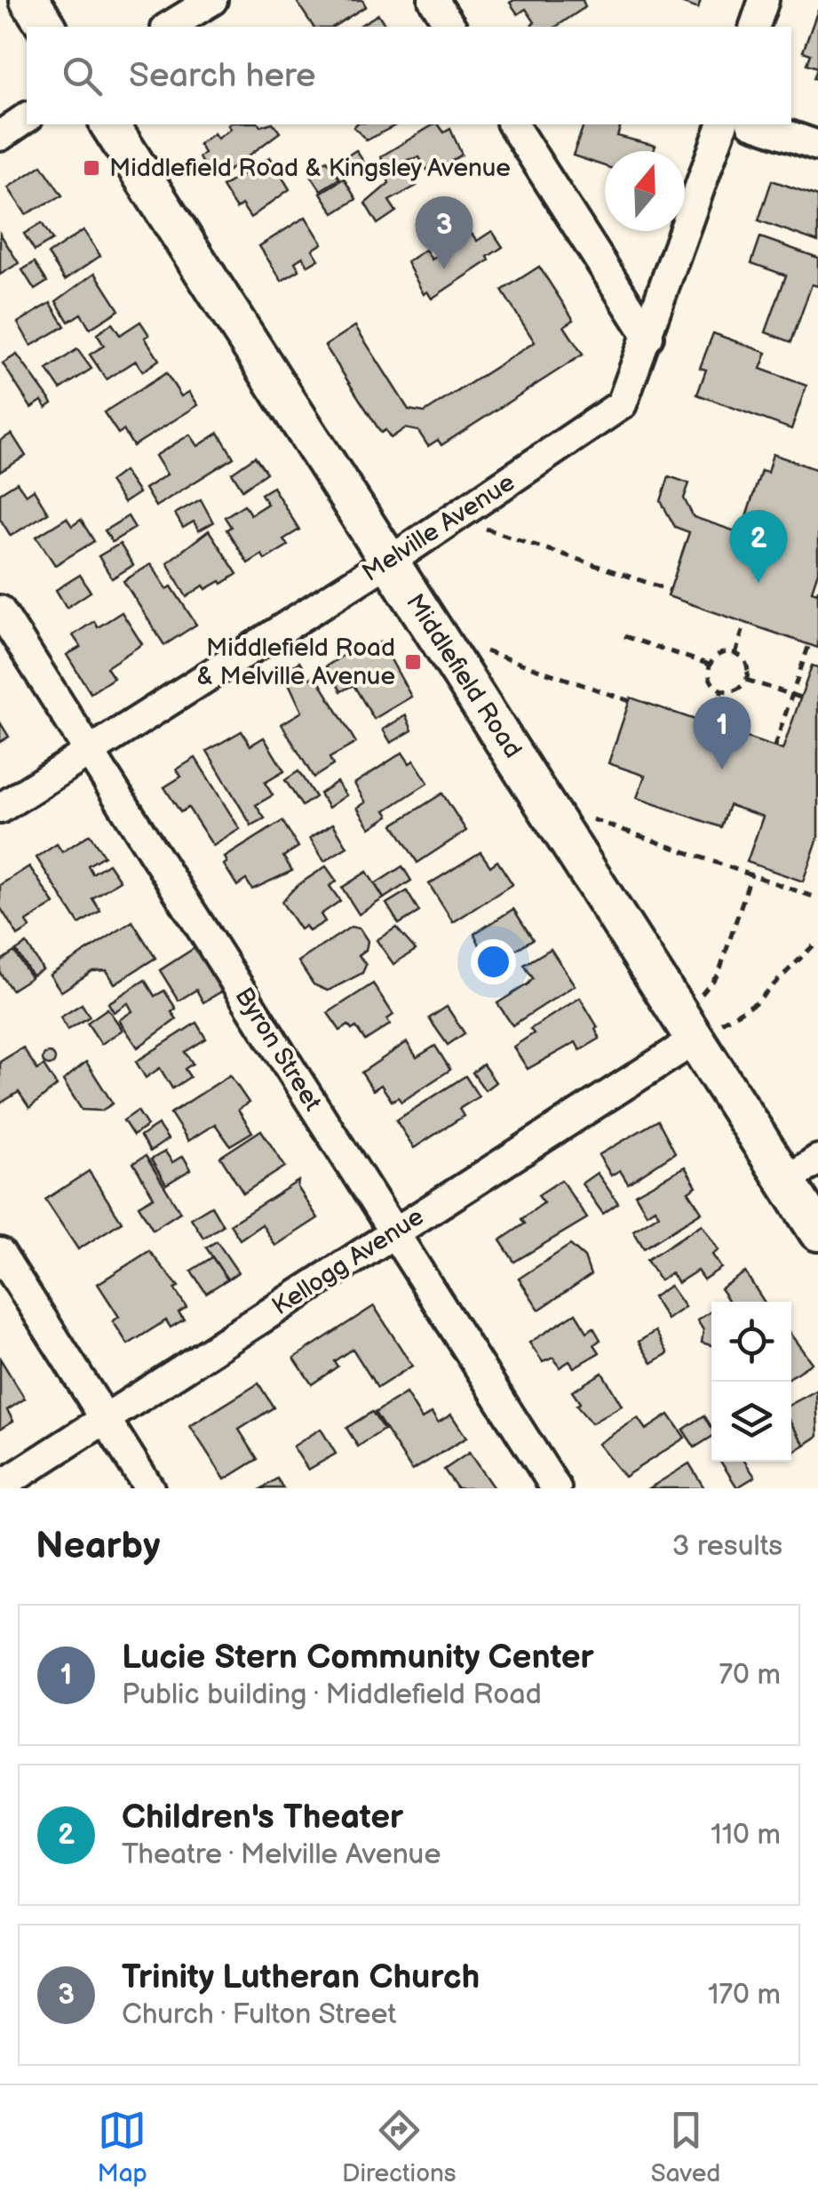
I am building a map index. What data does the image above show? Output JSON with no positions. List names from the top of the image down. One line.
{"streets":{"main road":["Middlefield Road"],"street":["Melville Avenue","Byron Street","Kellogg Avenue"]},"crossings":[["Melville Avenue","Middlefield Road"],["Melville Avenue","Byron Street"],["Middlefield Road","Kellogg Avenue"],["Byron Street","Kellogg Avenue"]],"places":{"transit":["Middlefield Road & Kingsley Avenue","Middlefield Road & Melville Avenue"]},"north":"top","page":{"search":"Search here","pins":["3","2","1"],"heading":["Nearby","3 results"],"list":[{"mark":"1","name":"Lucie Stern Community Center","note":"Public building · Middlefield Road","value":"70 m"},{"mark":"2","name":"Children's Theater","note":"Theatre · Melville Avenue","value":"110 m"},{"mark":"3","name":"Trinity Lutheran Church","note":"Church · Fulton Street","value":"170 m"}],"nav":["Map","Directions","Saved"]}}
